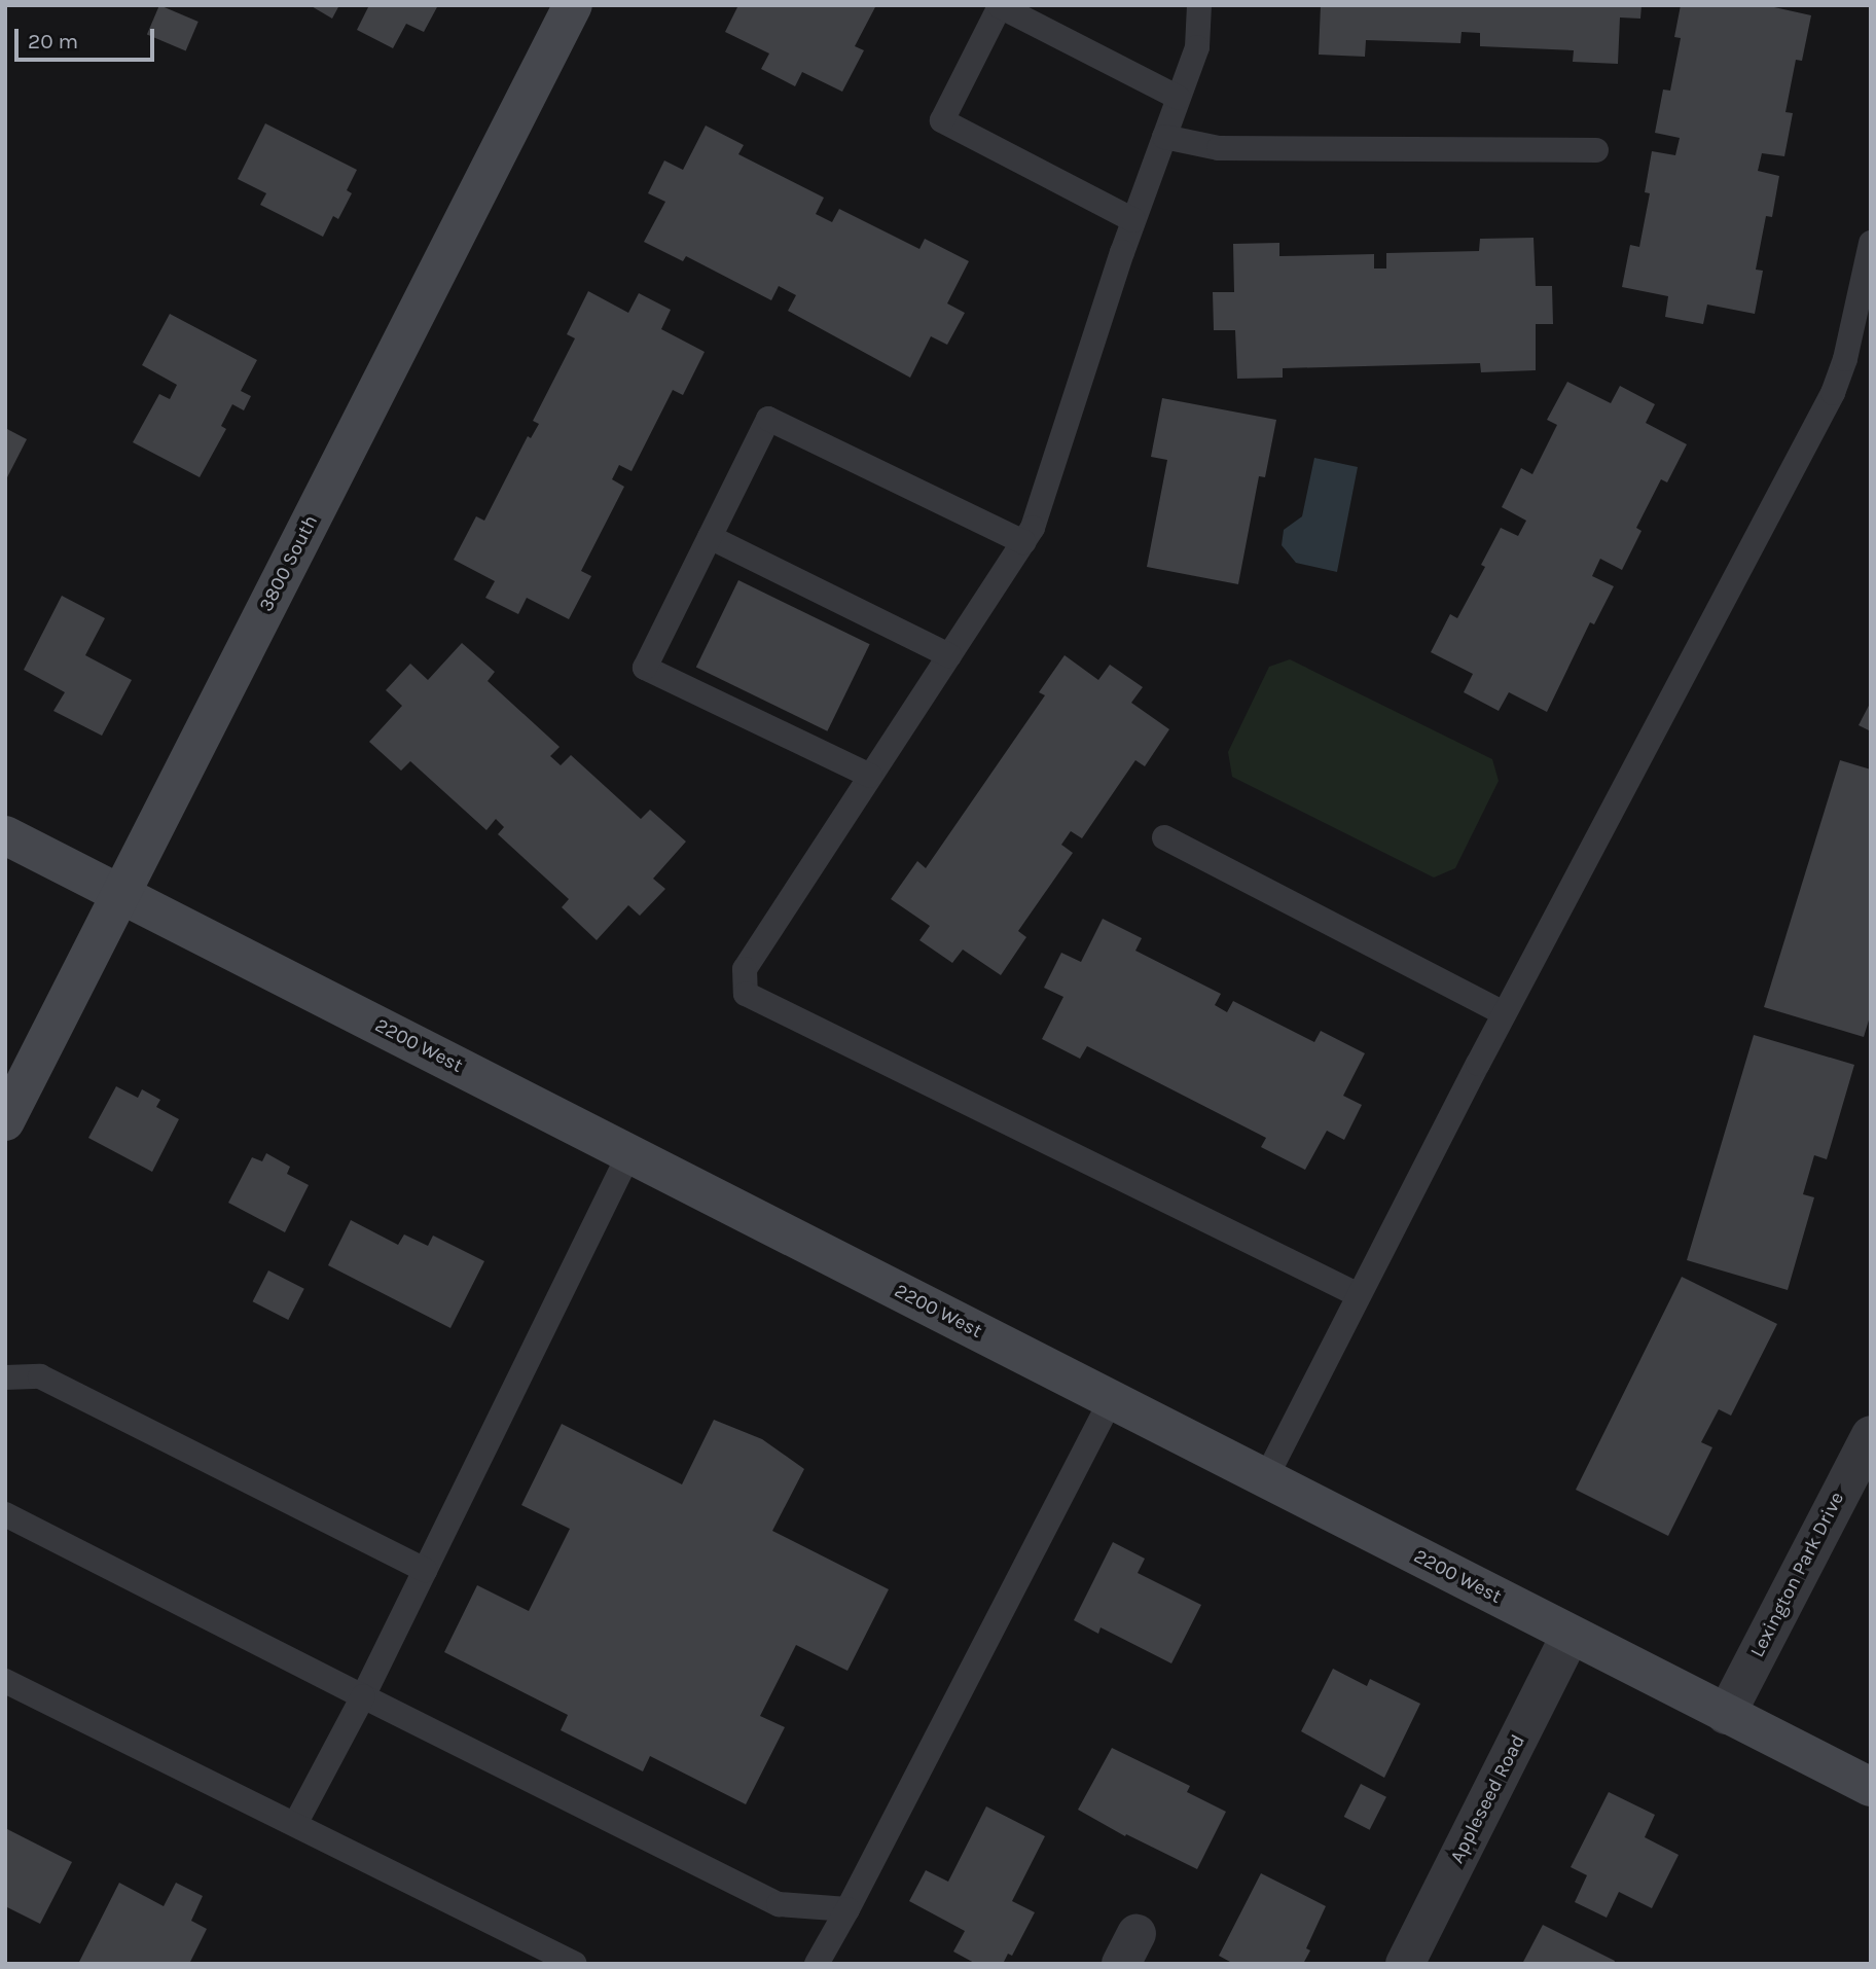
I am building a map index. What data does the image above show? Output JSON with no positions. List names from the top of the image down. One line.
{"streets":{"street":["3800 South","2200 West","Lexington Park Drive","Appleseed Road"]},"crossings":[["3800 South","2200 West"],["2200 West","Lexington Park Drive"],["2200 West","Appleseed Road"]],"scale_bar":"20 m"}
